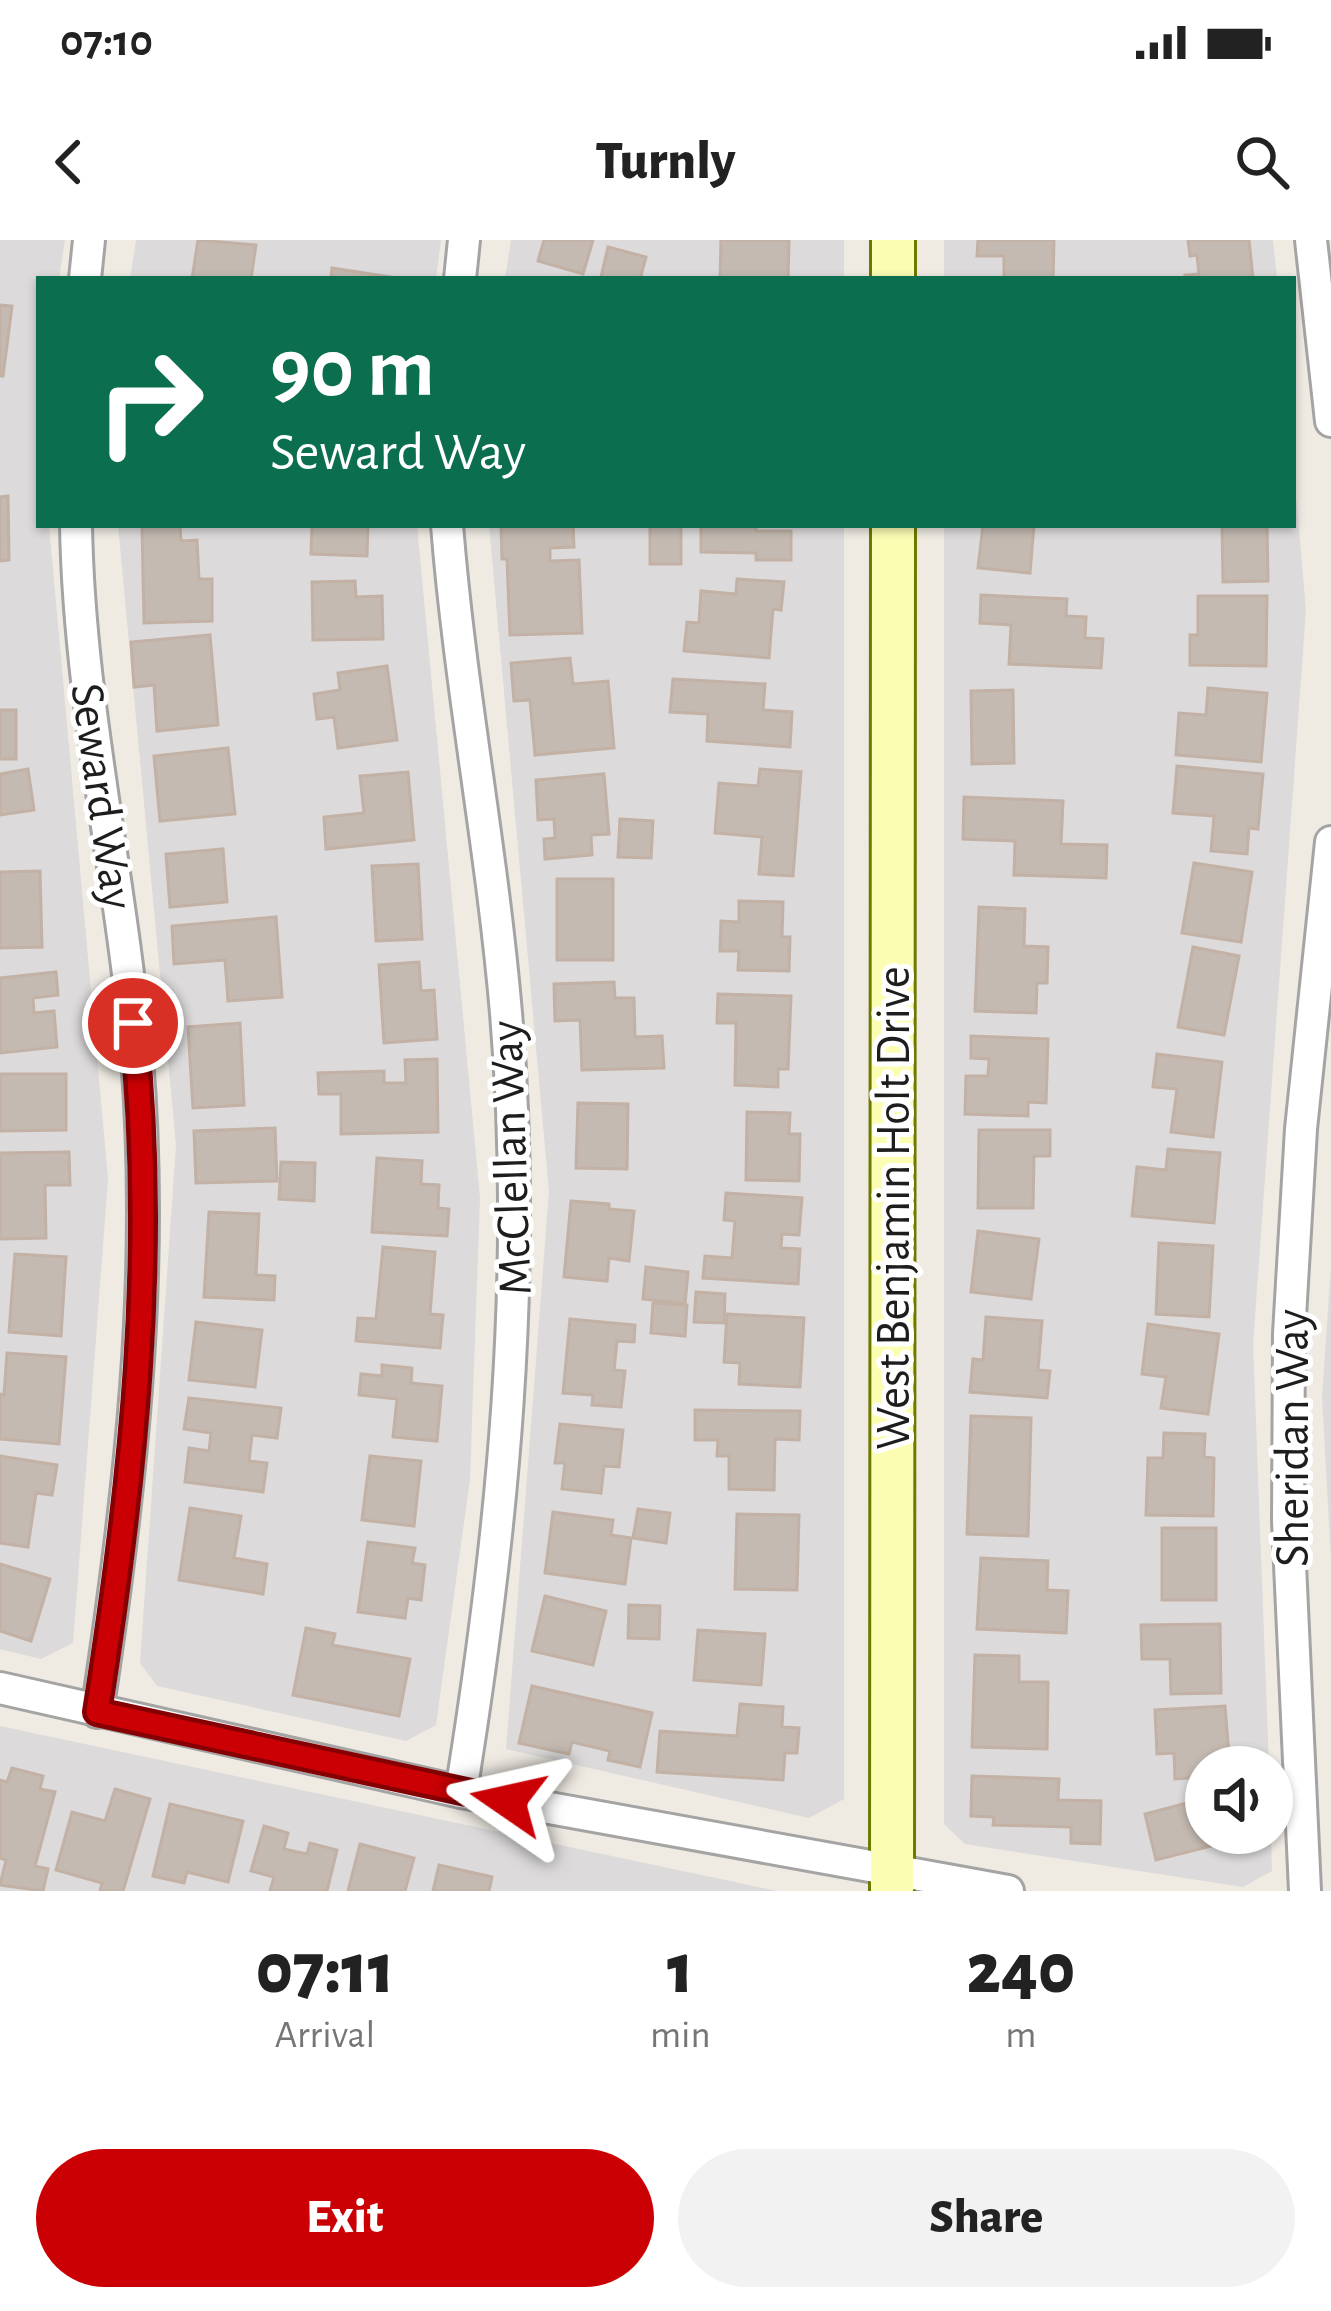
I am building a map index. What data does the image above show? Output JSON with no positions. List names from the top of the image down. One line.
{"streets":{"main road":["West Benjamin Holt Drive"],"street":["Seward Way","McClellan Way","Sheridan Way"]},"page":{"status":"07:10","header":"Turnly","turn":["90 m","Seward Way"],"eta":["07:11","Arrival","1","min","240","m"],"buttons":["Exit","Share"]}}
